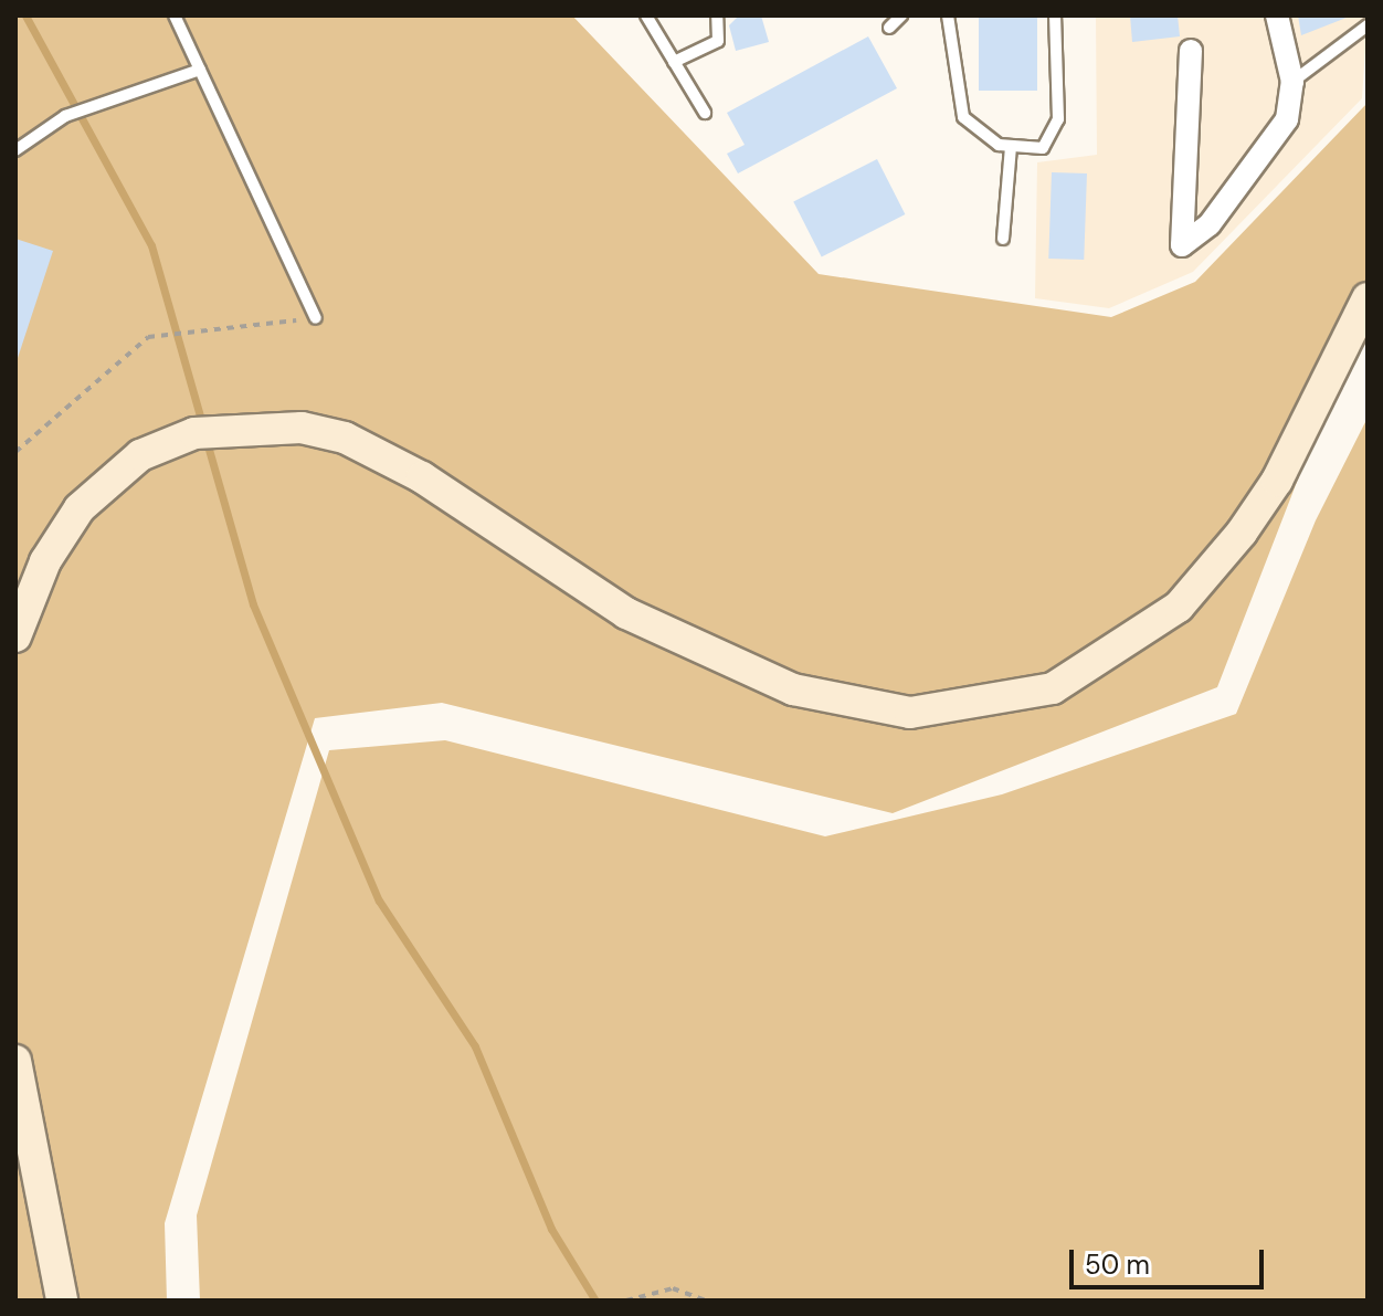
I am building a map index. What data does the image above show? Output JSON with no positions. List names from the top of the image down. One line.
{"scale_bar":"50 m"}
